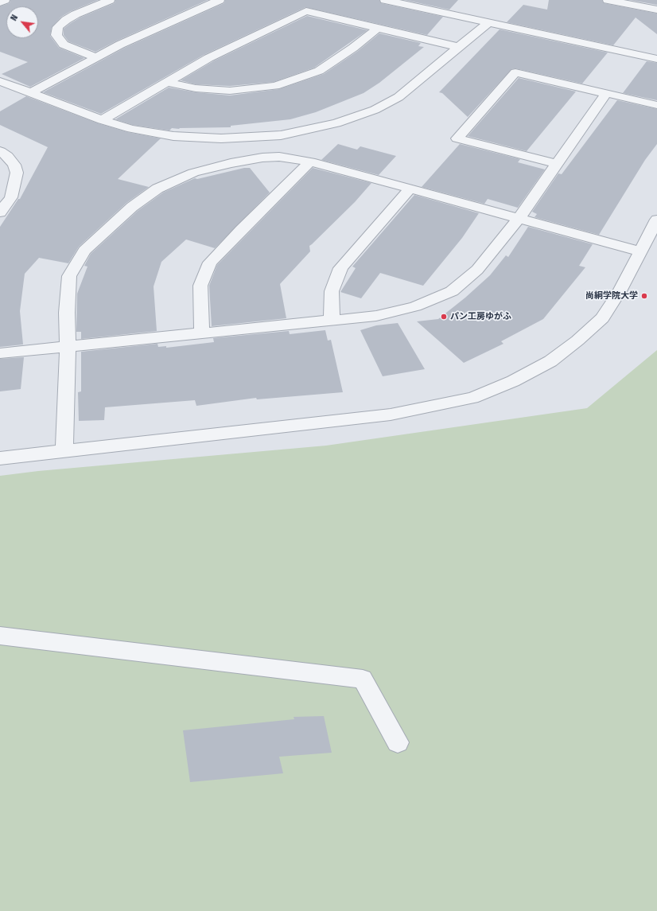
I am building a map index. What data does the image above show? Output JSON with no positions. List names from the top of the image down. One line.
{"places":["尚絅学院大学","パン工房ゆがふ"],"north":"top left"}
